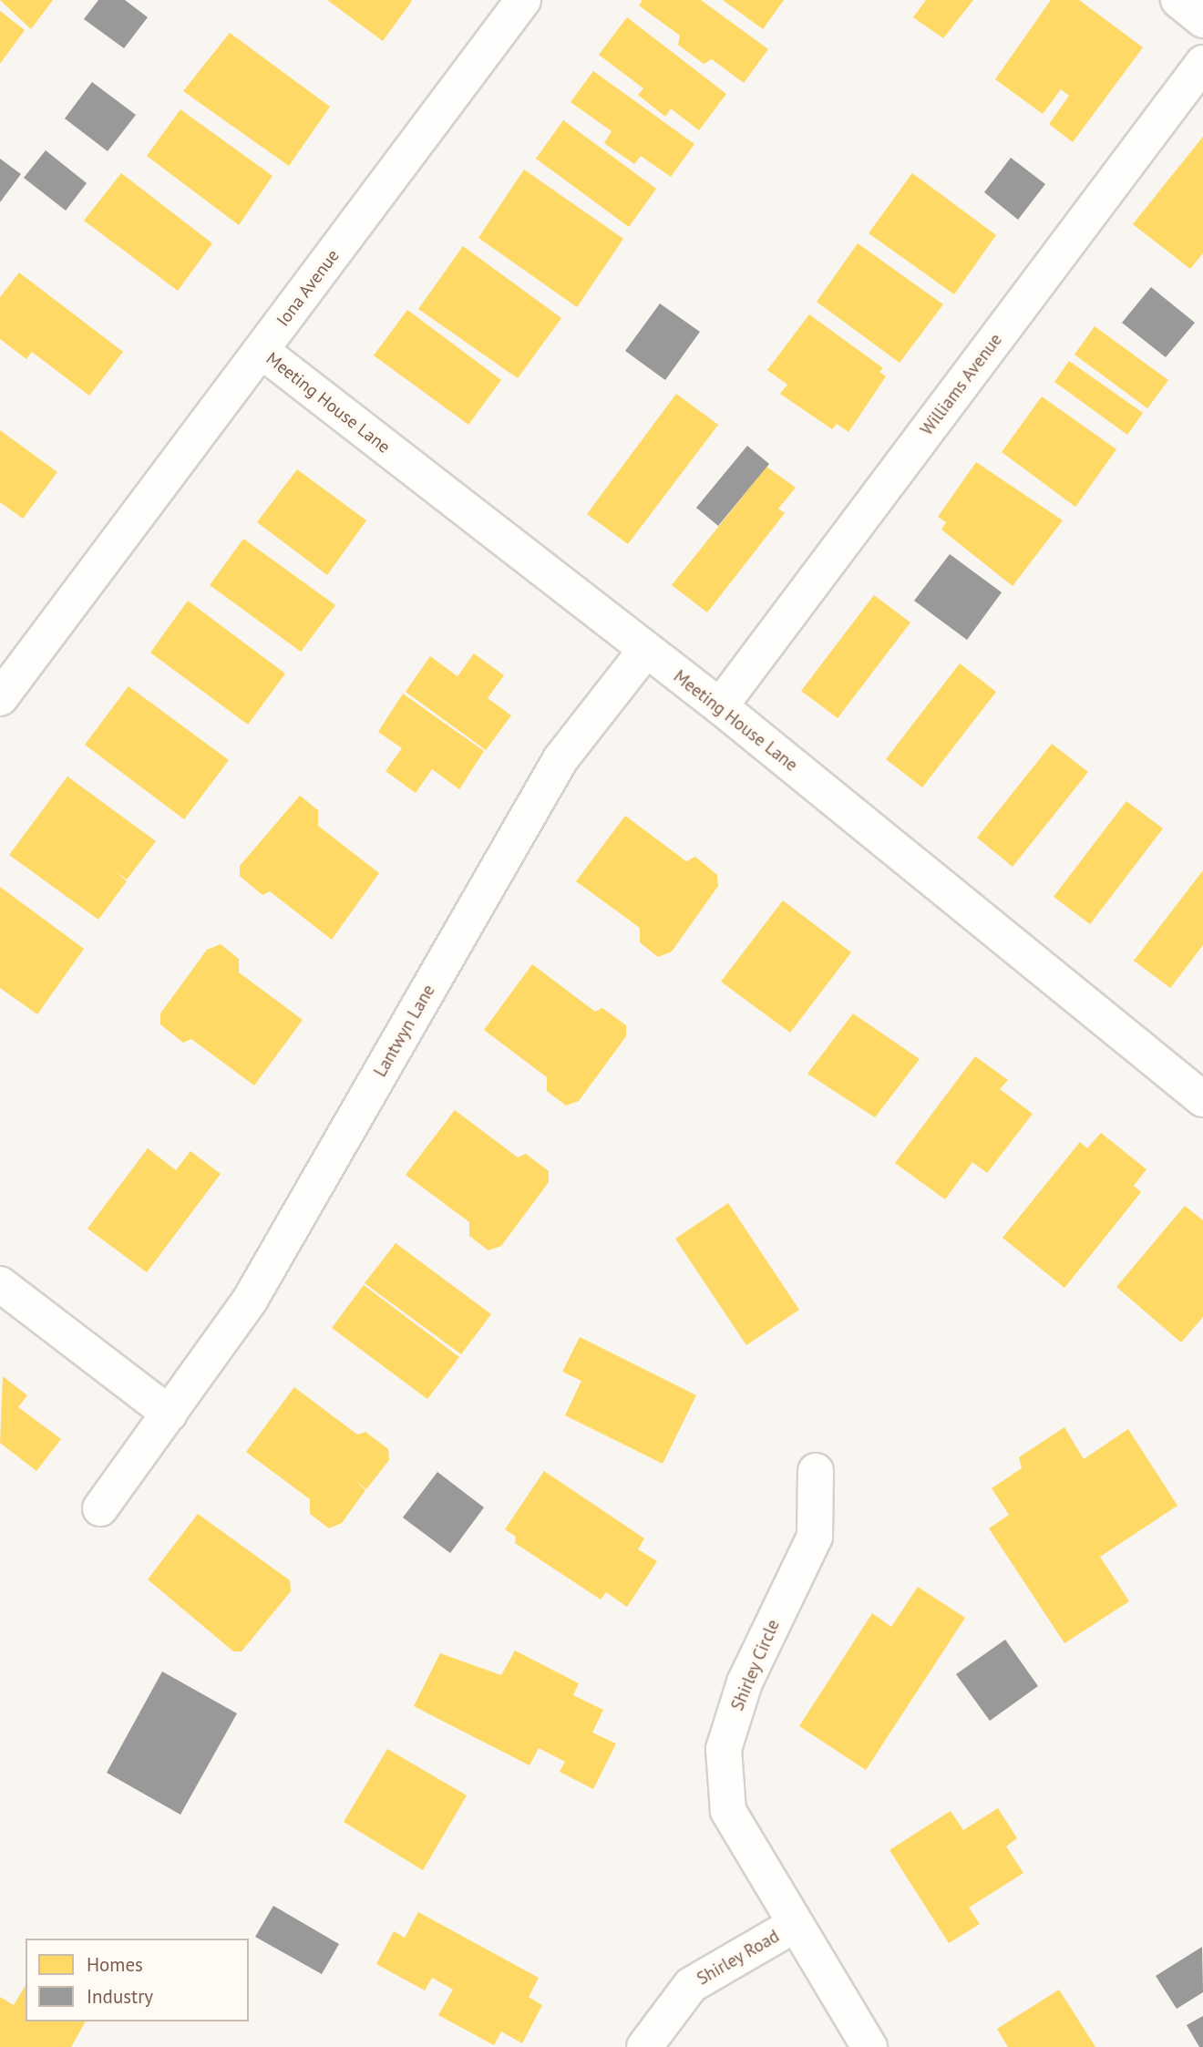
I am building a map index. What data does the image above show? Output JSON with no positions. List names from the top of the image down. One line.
{"streets":{"street":["Iona Avenue","Williams Avenue","Meeting House Lane","Lantwyn Lane","Shirley Circle","Shirley Road"]},"crossings":[["Iona Avenue","Meeting House Lane"],["Williams Avenue","Meeting House Lane"],["Meeting House Lane","Lantwyn Lane"],["Shirley Circle","Shirley Road"]],"legend":["Homes","Industry"]}
